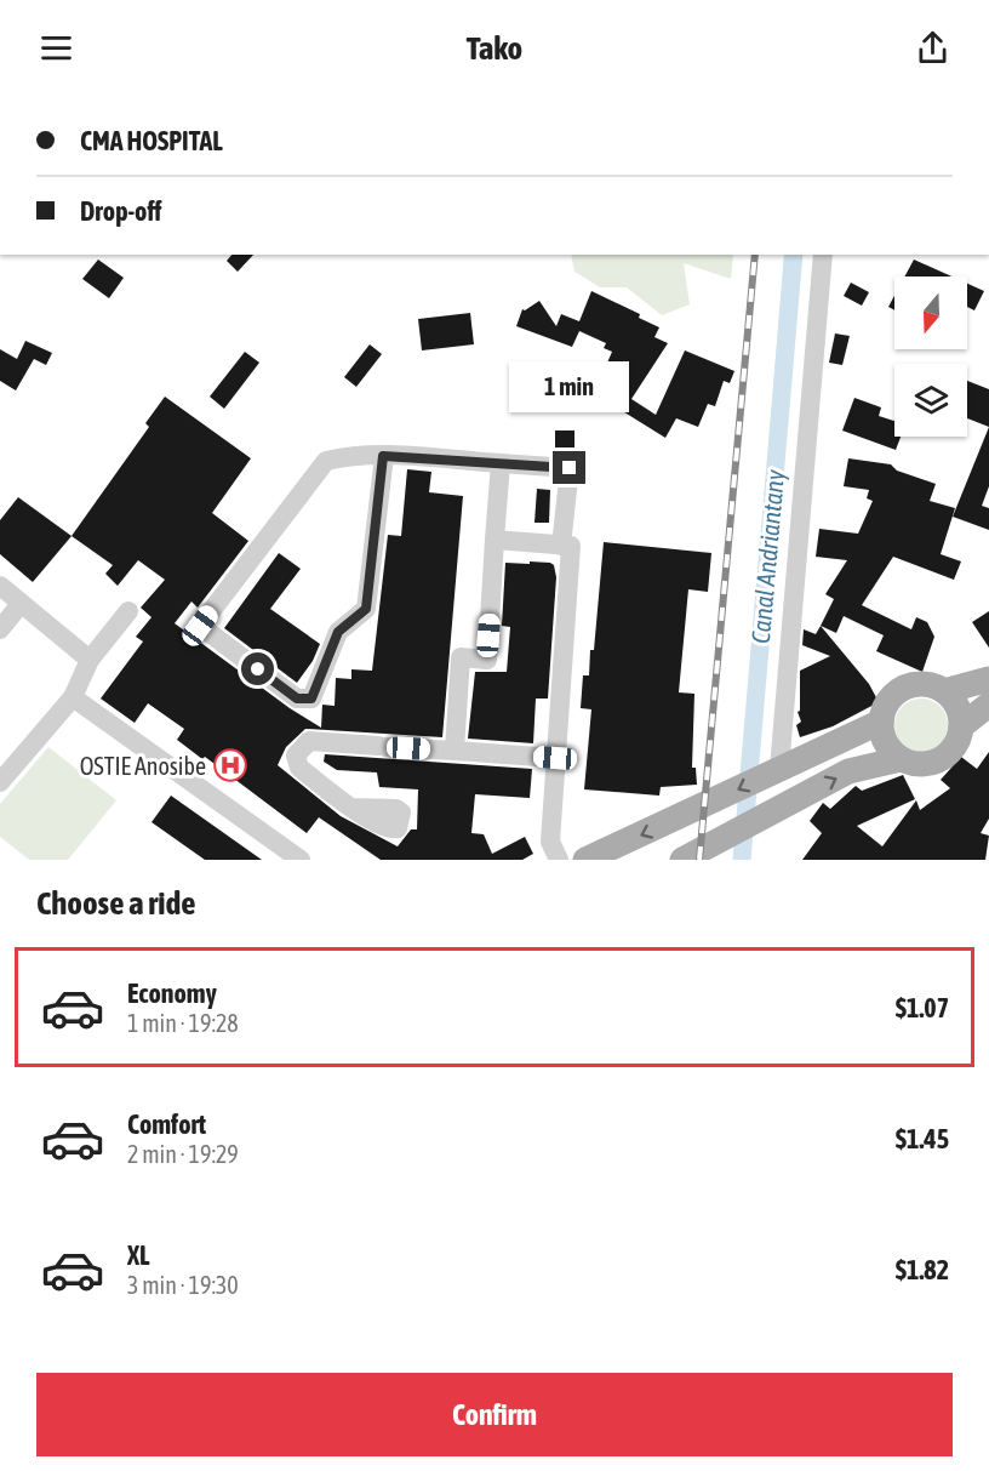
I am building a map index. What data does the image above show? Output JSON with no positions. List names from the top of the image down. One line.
{"water":["Canal Andriantany"],"places":{"hospital":["OSTIE Anosibe"]},"north":"bottom","page":{"header":"Tako","banner":["CMA HOSPITAL","Drop-off"],"bubble":"1 min","heading":"Choose a ride","list":[{"name":"Economy","note":"1 min · 19:28","value":"$1.07"},{"name":"Comfort","note":"2 min · 19:29","value":"$1.45"},{"name":"XL","note":"3 min · 19:30","value":"$1.82"}],"buttons":"Confirm"}}
